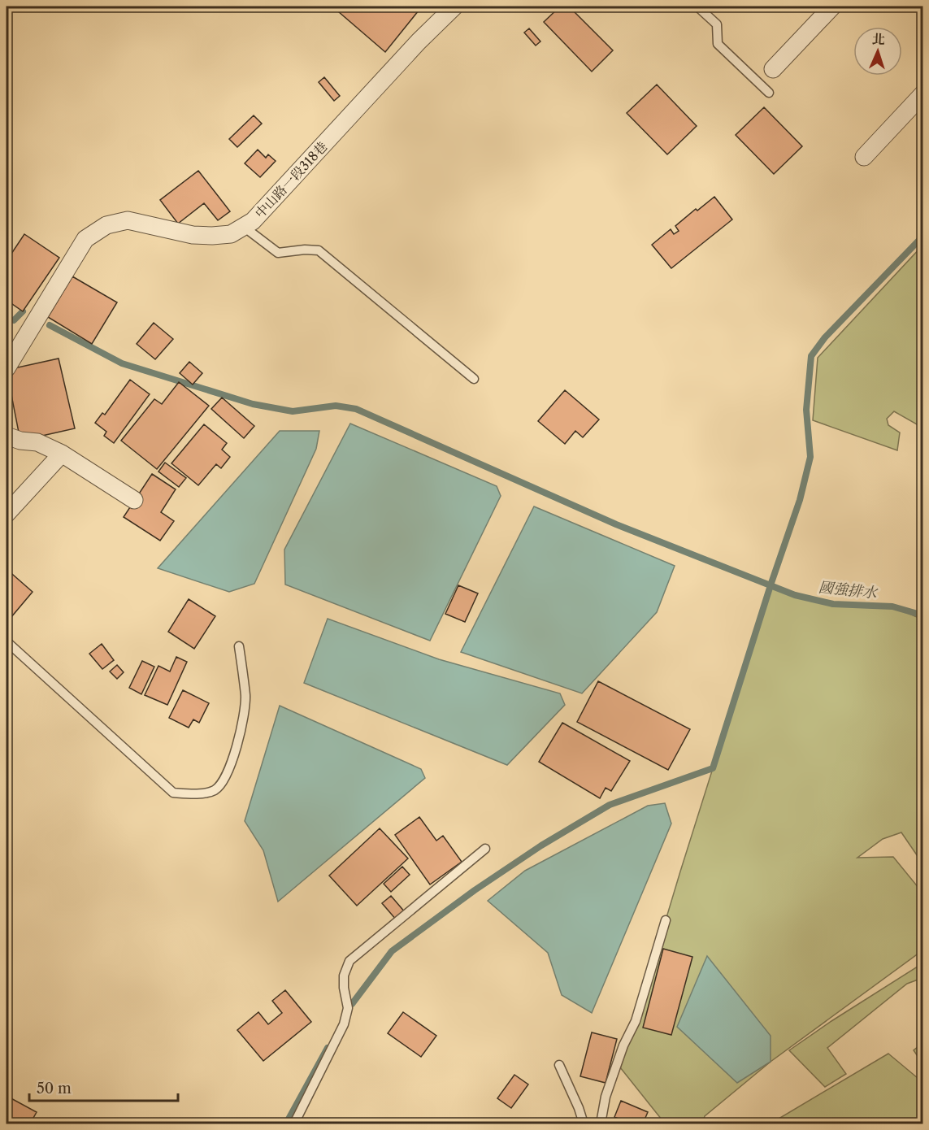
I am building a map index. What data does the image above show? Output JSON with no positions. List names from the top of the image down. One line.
{"streets":{"street":["中山路一段318巷"]},"water":["國強排水"],"scale_bar":"50 m","north":"top"}
